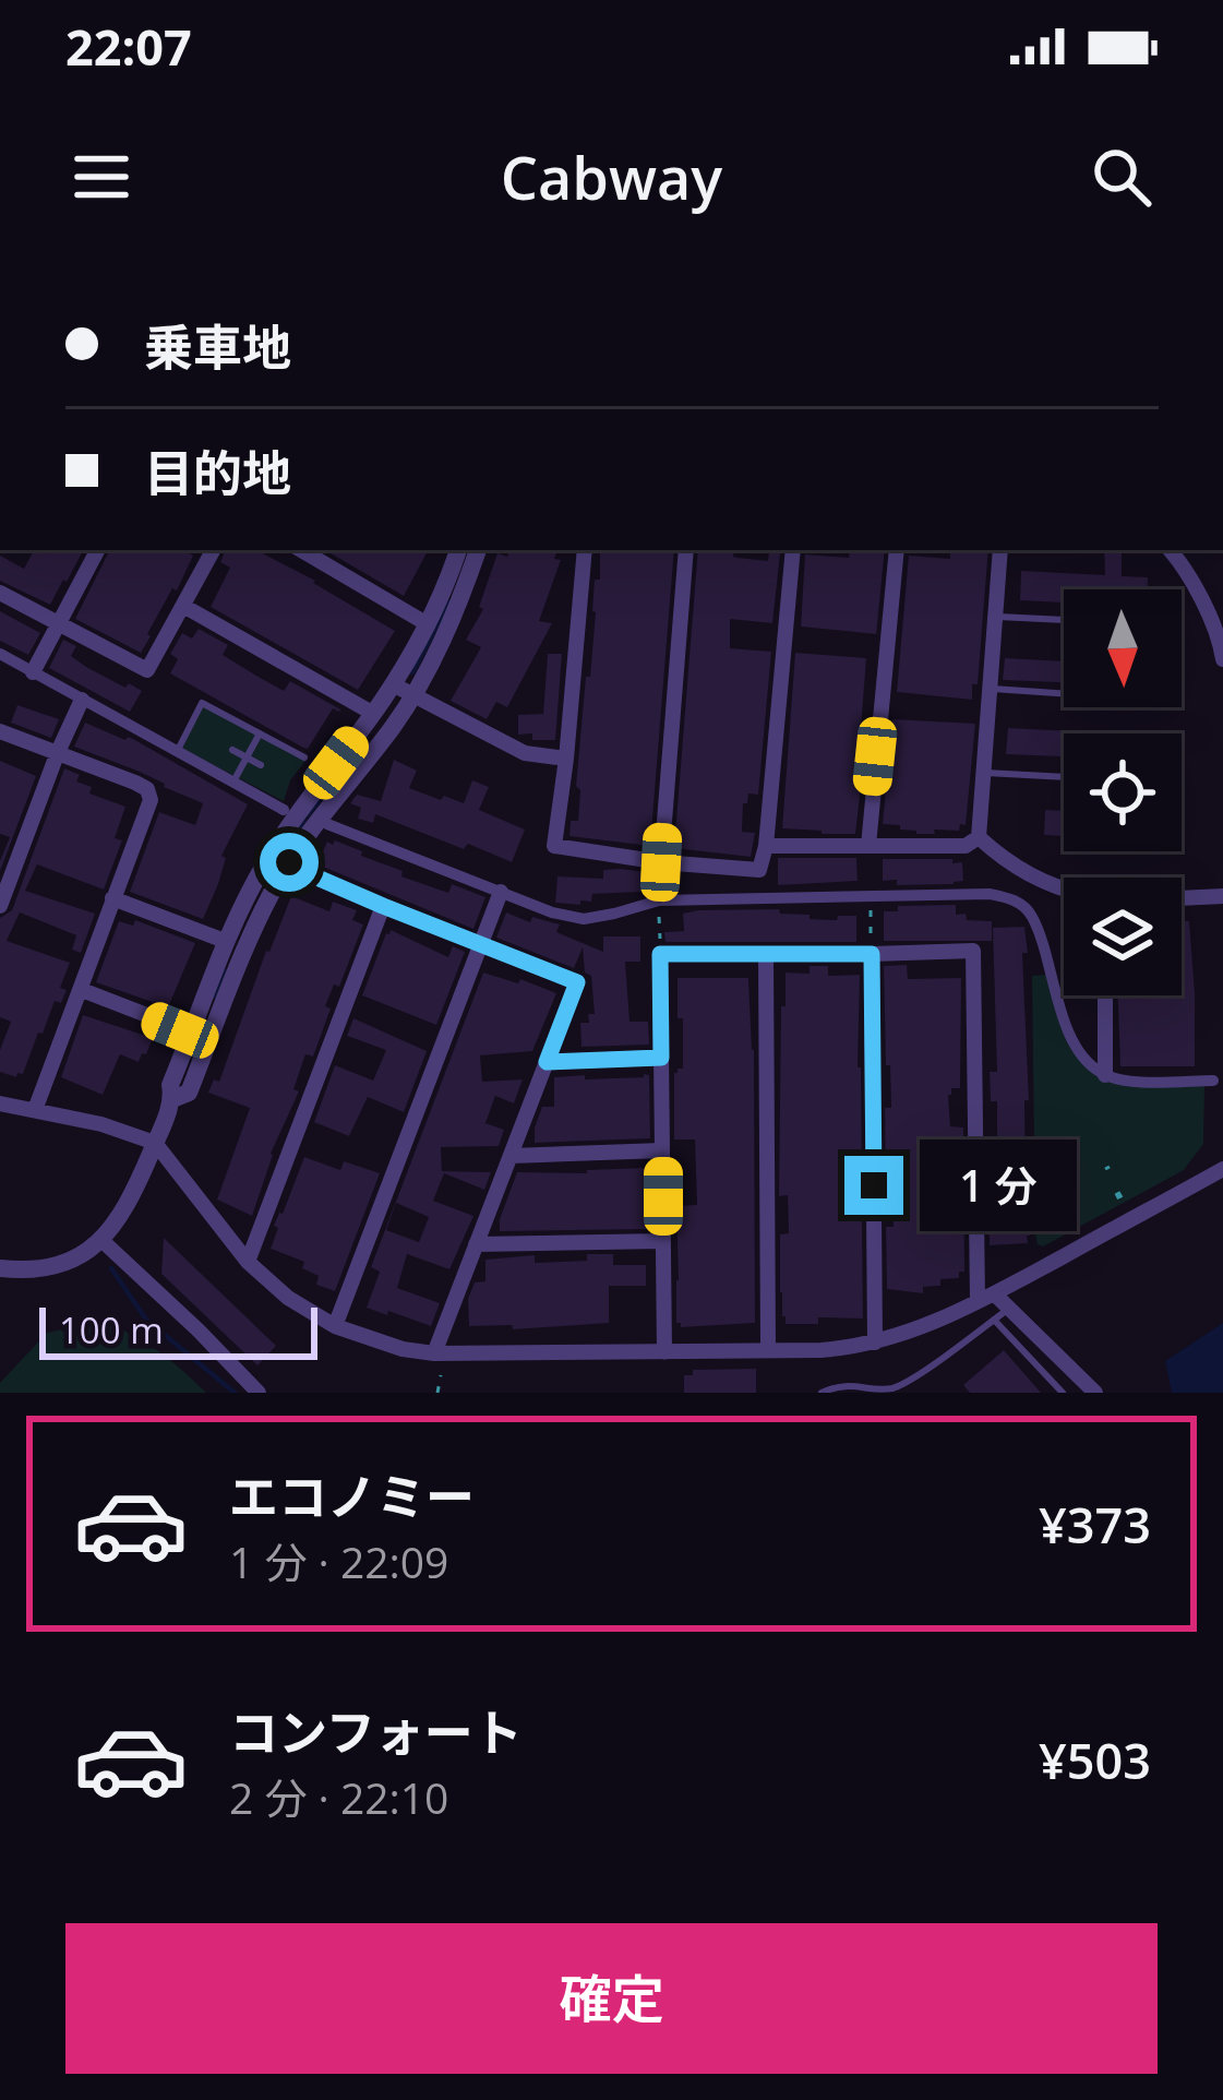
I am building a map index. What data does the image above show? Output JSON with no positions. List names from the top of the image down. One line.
{"scale_bar":"100 m","north":"bottom","page":{"status":"22:07","header":"Cabway","banner":["乗車地","目的地"],"bubble":"1 分","scale":"100 m","list":[{"name":"エコノミー","note":"1 分 · 22:09","value":"¥373"},{"name":"コンフォート","note":"2 分 · 22:10","value":"¥503"}],"buttons":"確定"}}
